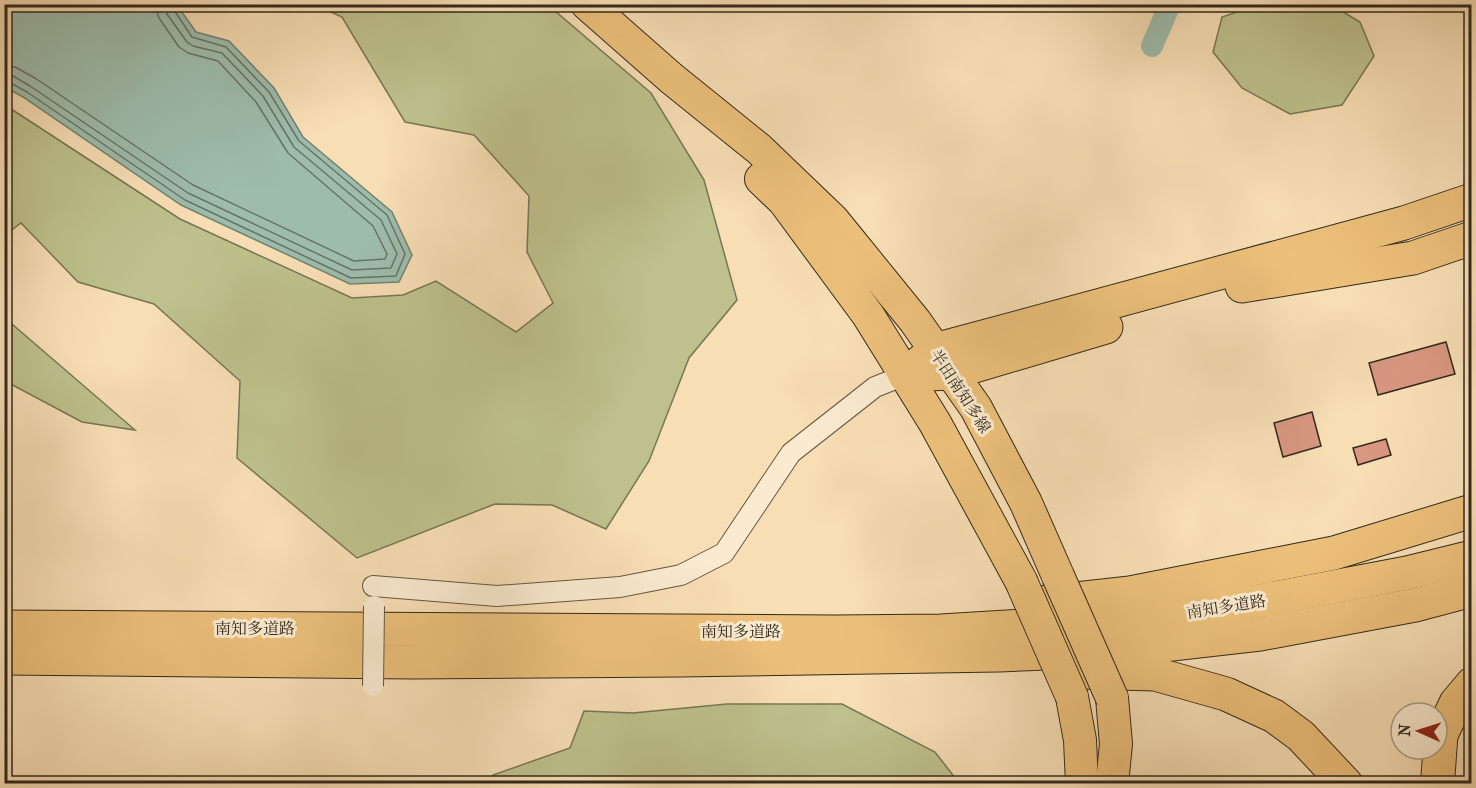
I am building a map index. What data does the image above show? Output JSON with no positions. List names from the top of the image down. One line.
{"streets":{"highway":["南知多道路"],"main road":["半田南知多線"]},"north":"left"}
